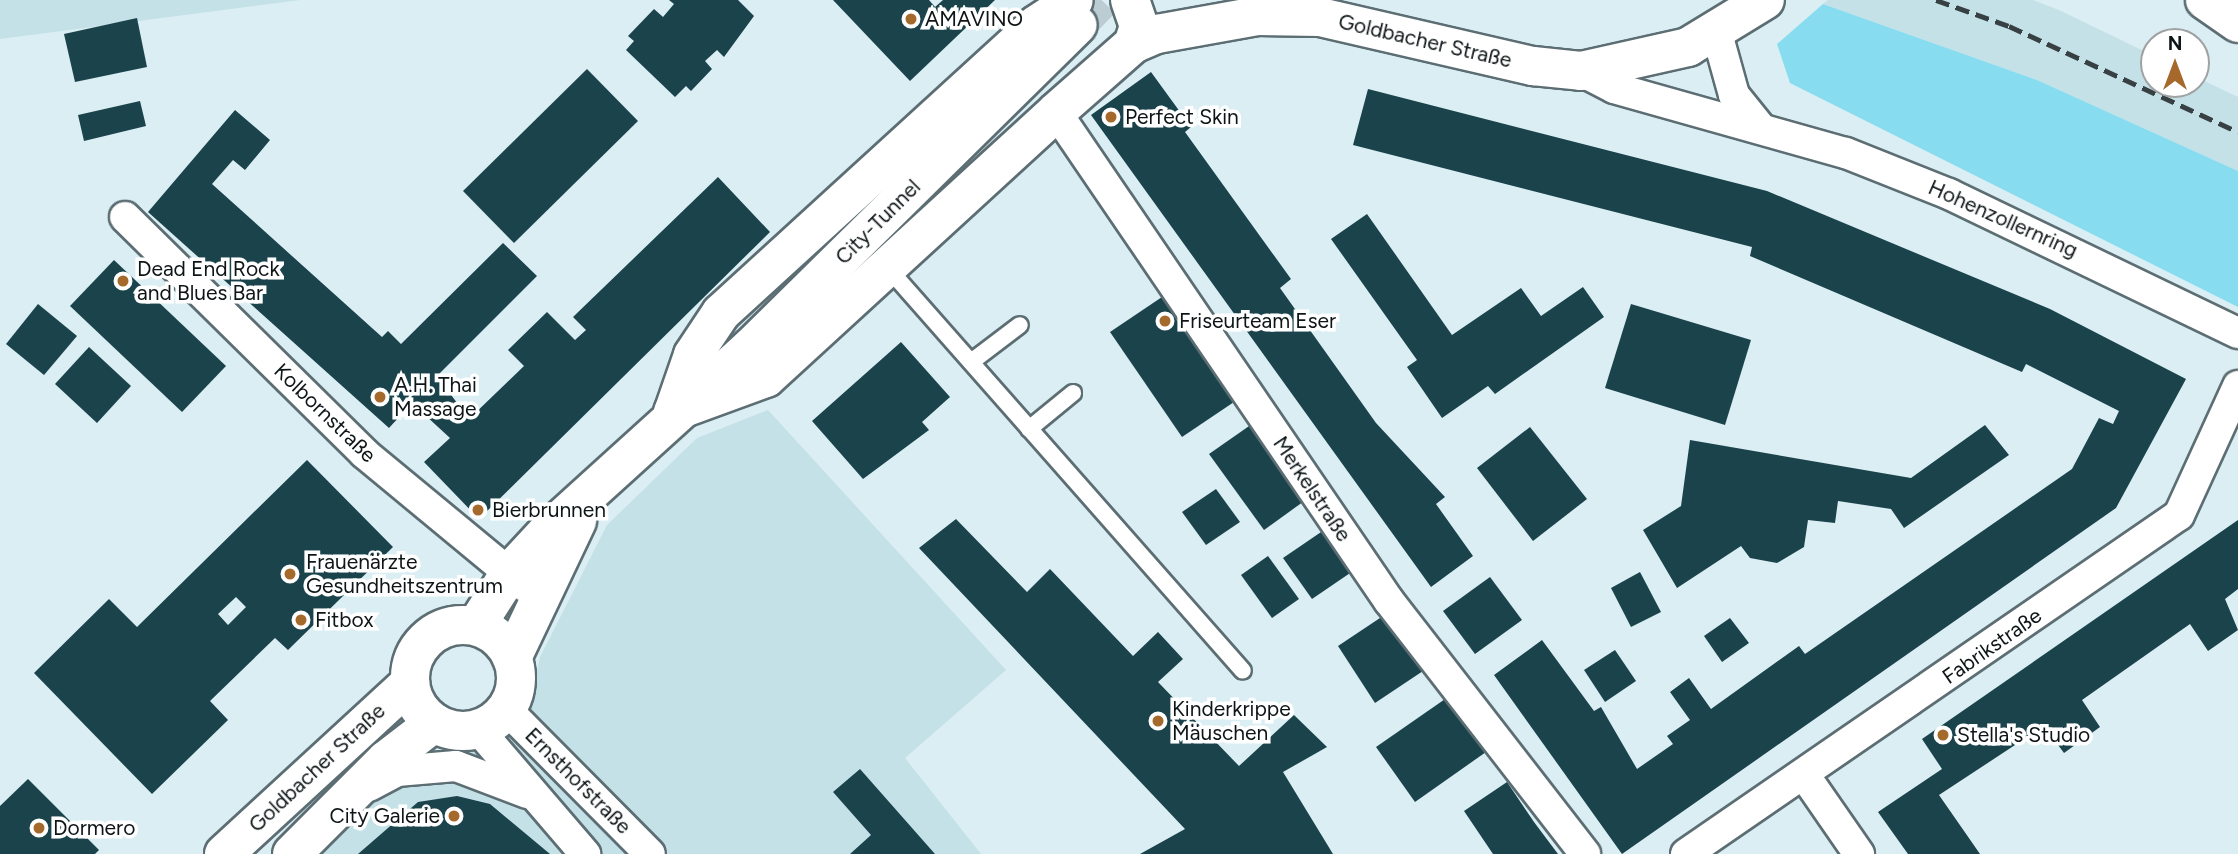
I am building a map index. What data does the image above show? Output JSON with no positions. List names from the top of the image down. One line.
{"streets":{"main road":["Goldbacher Straße","City-Tunnel"],"street":["Hohenzollernring","Kolbornstraße","Merkelstraße","Fabrikstraße","Ernsthofstraße"]},"crossings":[["Goldbacher Straße","Hohenzollernring"],["Goldbacher Straße","City-Tunnel"],["Goldbacher Straße","Merkelstraße"],["Goldbacher Straße","Ernsthofstraße"]],"places":["AMAVINO","Perfect Skin","Dead End Rock and Blues Bar","Friseurteam Eser","A.H. Thai Massage","Bierbrunnen","Frauenärzte Gesundheitszentrum","Fitbox","Kinderkrippe Mäuschen","Stella's Studio","City Galerie","Dormero"],"north":"top"}
